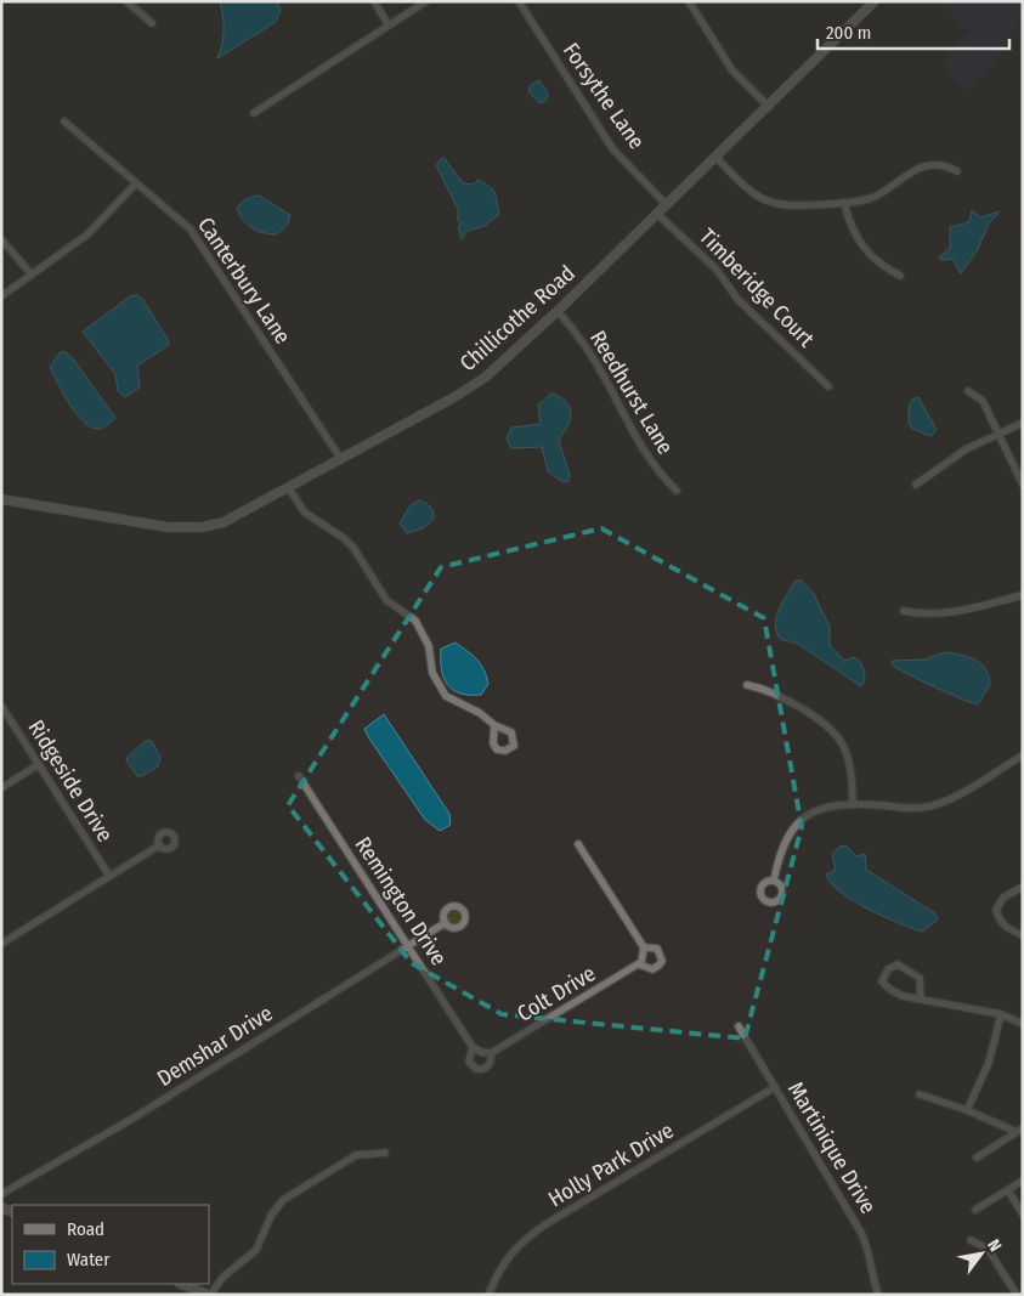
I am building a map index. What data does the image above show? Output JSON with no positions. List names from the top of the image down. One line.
{"streets":{"street":["Forsythe Lane","Canterbury Lane","Timberidge Court","Chillicothe Road","Reedhurst Lane","Ridgeside Drive","Remington Drive","Colt Drive","Demshar Drive","Martinique Drive","Holly Park Drive"]},"crossings":[["Forsythe Lane","Chillicothe Road"],["Canterbury Lane","Chillicothe Road"],["Timberidge Court","Chillicothe Road"],["Chillicothe Road","Reedhurst Lane"],["Remington Drive","Colt Drive"],["Remington Drive","Demshar Drive"],["Martinique Drive","Holly Park Drive"]],"legend":["Road","Water"],"scale_bar":"200 m","north":"top right"}
